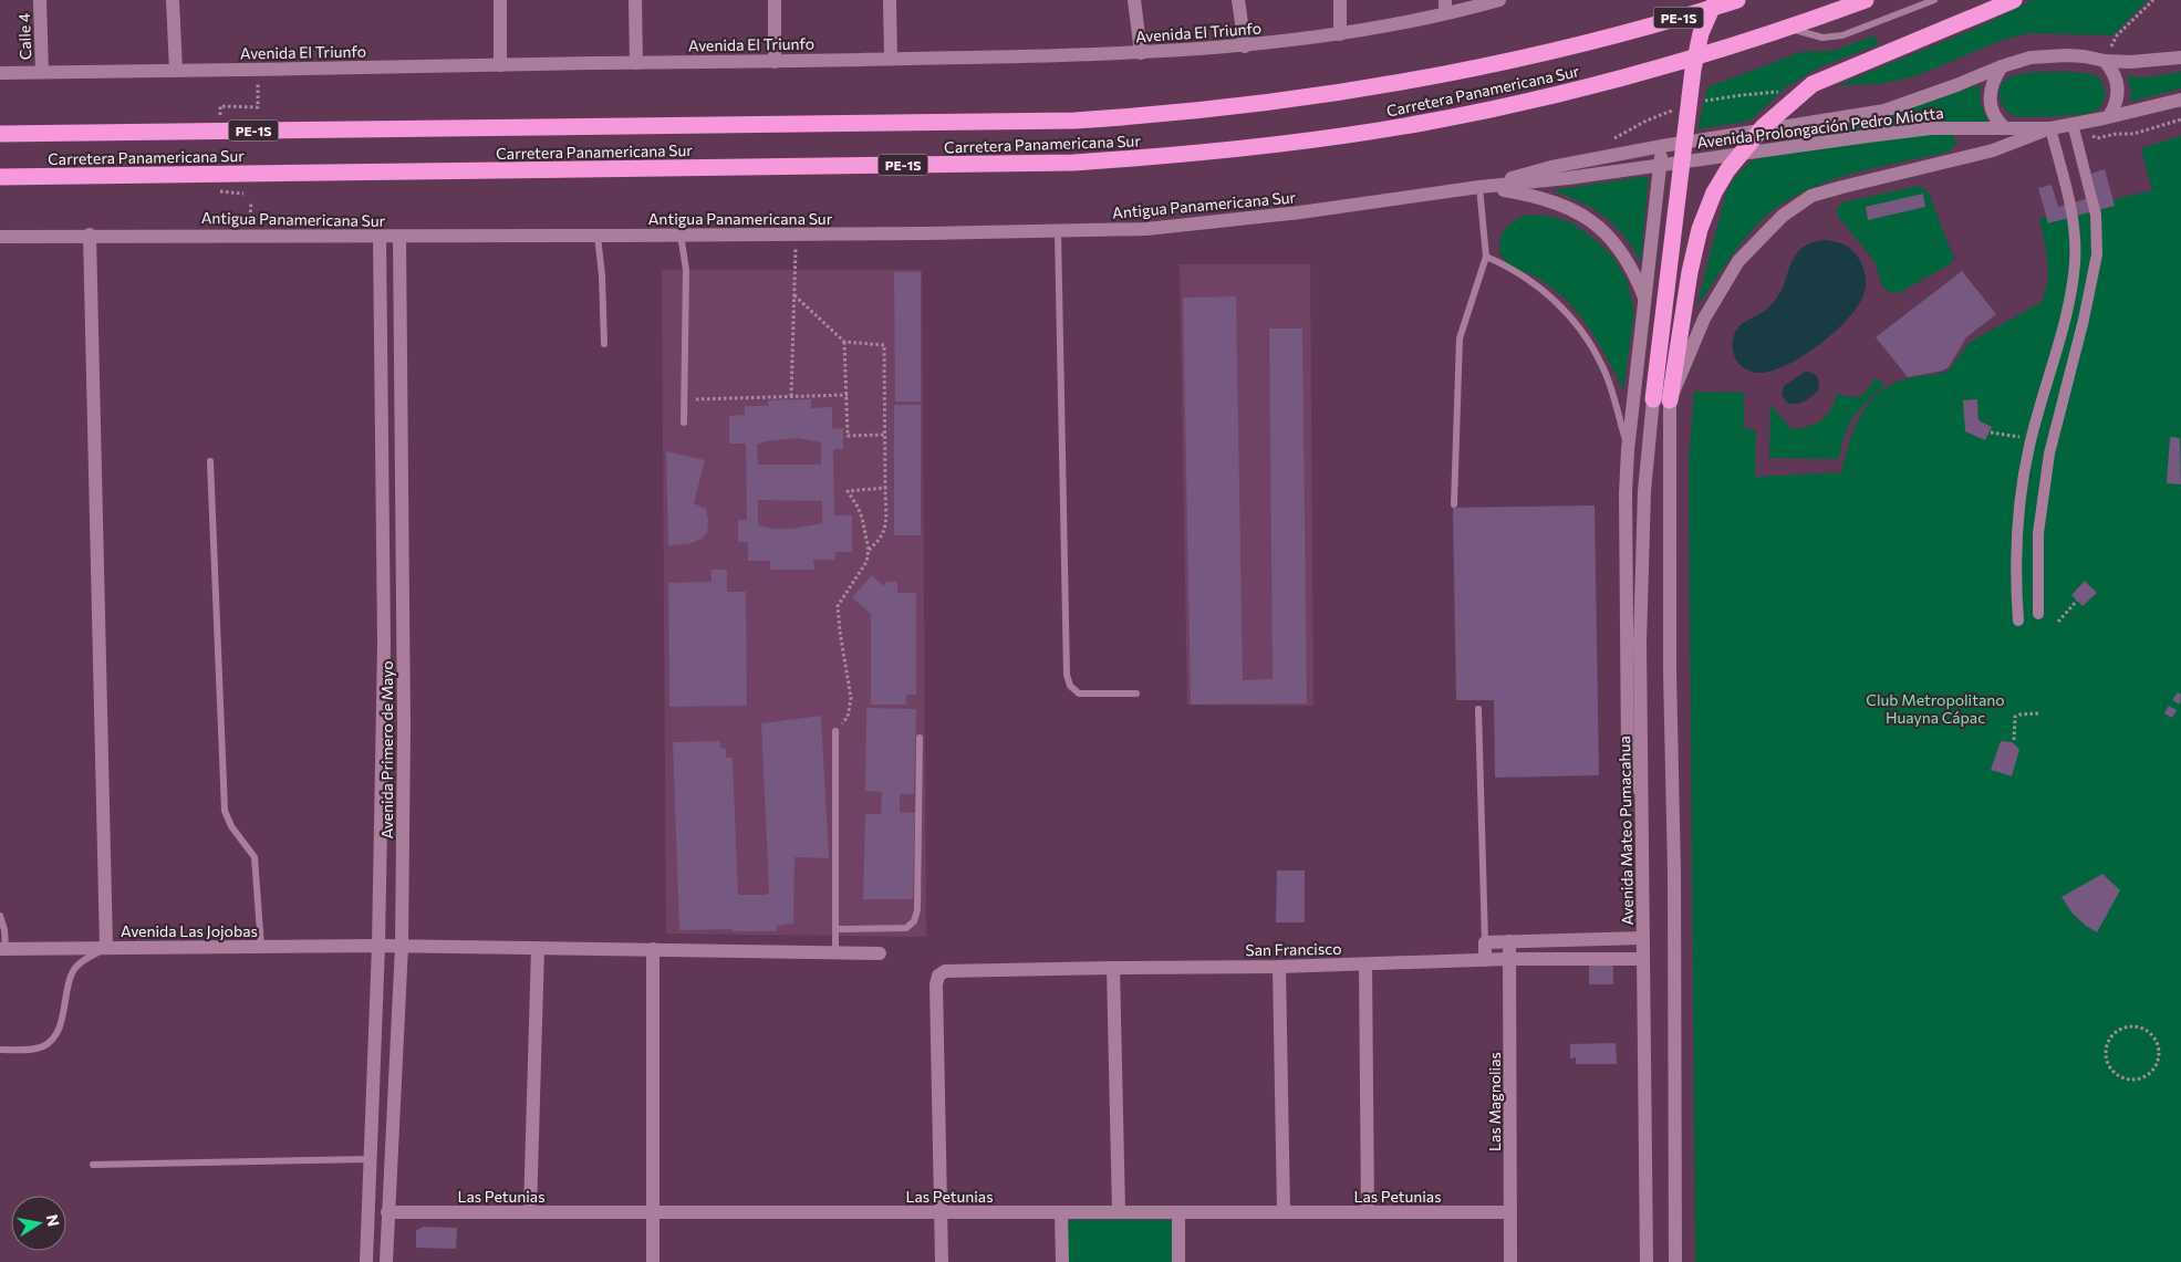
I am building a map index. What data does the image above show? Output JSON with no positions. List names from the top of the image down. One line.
{"streets":{"highway":["PE-1S","Carretera Panamericana Sur"],"street":["Avenida El Triunfo","Calle 4","Avenida Prolongación Pedro Miotta","Antigua Panamericana Sur","Avenida Primero de Mayo","Avenida Mateo Pumacahua","Avenida Las Jojobas","San Francisco","Las Magnolias","Las Petunias"]},"crossings":[["Avenida El Triunfo","Calle 4"],["Avenida Prolongación Pedro Miotta","Antigua Panamericana Sur"],["Antigua Panamericana Sur","Avenida Primero de Mayo"],["Avenida Primero de Mayo","Avenida Las Jojobas"],["Avenida Primero de Mayo","Las Petunias"],["Avenida Mateo Pumacahua","San Francisco"],["San Francisco","Las Magnolias"],["San Francisco","Las Petunias"],["Las Magnolias","Las Petunias"]],"parks":["Club Metropolitano Huayna Cápac"],"north":"right"}
